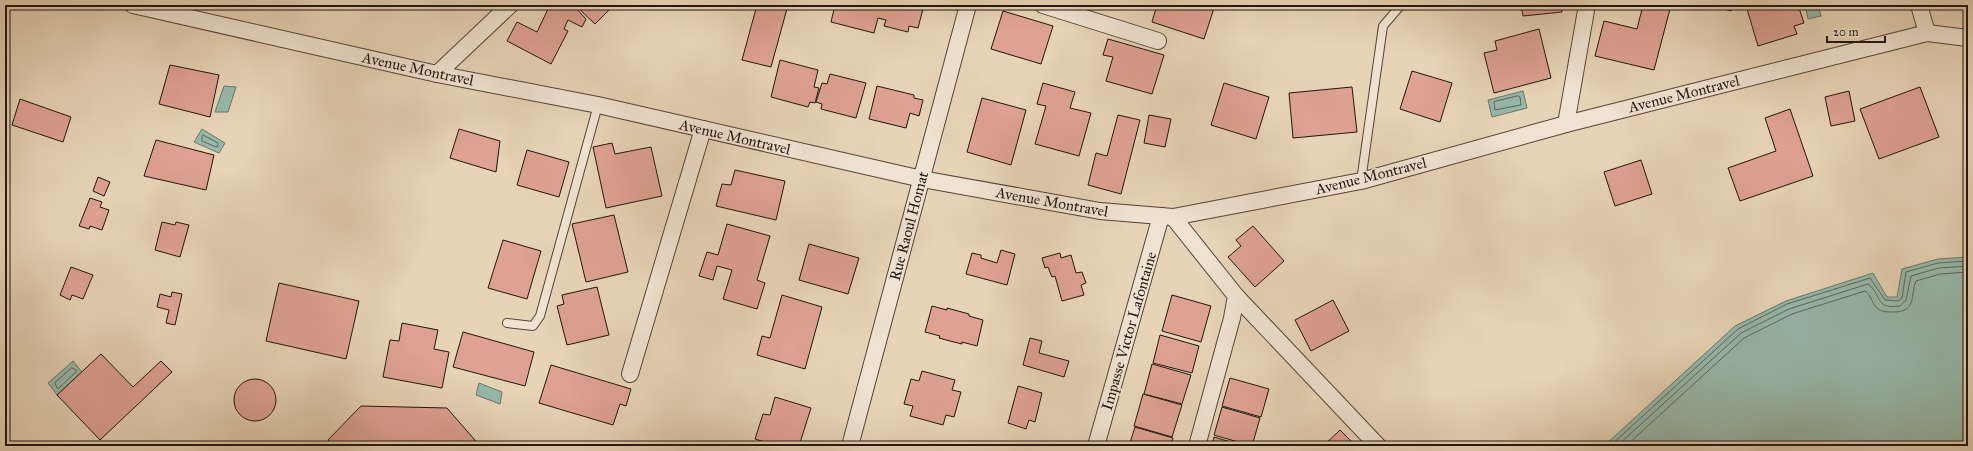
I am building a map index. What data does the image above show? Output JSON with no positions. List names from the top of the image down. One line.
{"streets":{"street":["Avenue Montravel","Rue Raoul Homat","Impasse Victor Lafontaine"]},"crossings":[["Avenue Montravel","Rue Raoul Homat"],["Avenue Montravel","Impasse Victor Lafontaine"]],"scale_bar":"20 m"}
